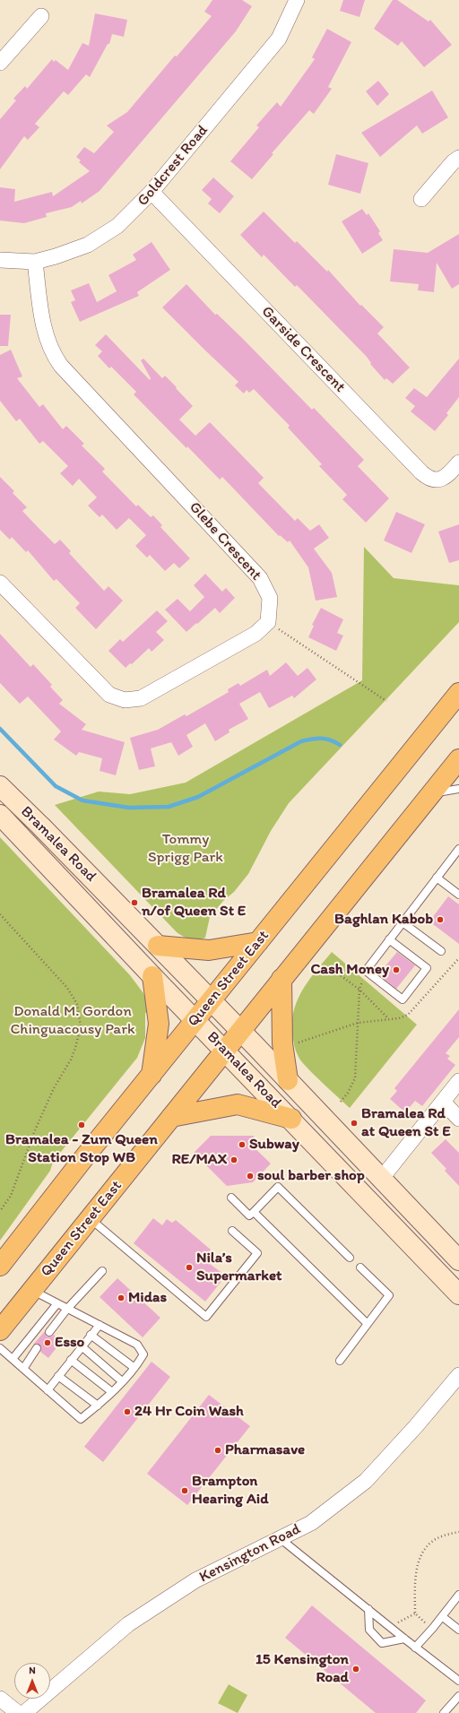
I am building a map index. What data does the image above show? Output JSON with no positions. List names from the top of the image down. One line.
{"streets":{"main road":["Bramalea Road","Queen Street East"],"street":["Goldcrest Road","Garside Crescent","Glebe Crescent","Kensington Road"]},"crossings":[["Goldcrest Road","Garside Crescent"],["Goldcrest Road","Glebe Crescent"],["Bramalea Road","Queen Street East"]],"parks":["Tommy Sprigg Park","Donald M. Gordon Chinguacousy Park"],"places":["Bramalea Rd n/of Queen St E","Baghlan Kabob","Cash Money","Bramalea Rd at Queen St E","Bramalea - Zum Queen Station Stop WB","Subway","RE/MAX","soul barber shop","Nila’s Supermarket","Midas","Esso","24 Hr Coin Wash","Pharmasave","Brampton Hearing Aid","15 Kensington Road"],"north":"top"}
